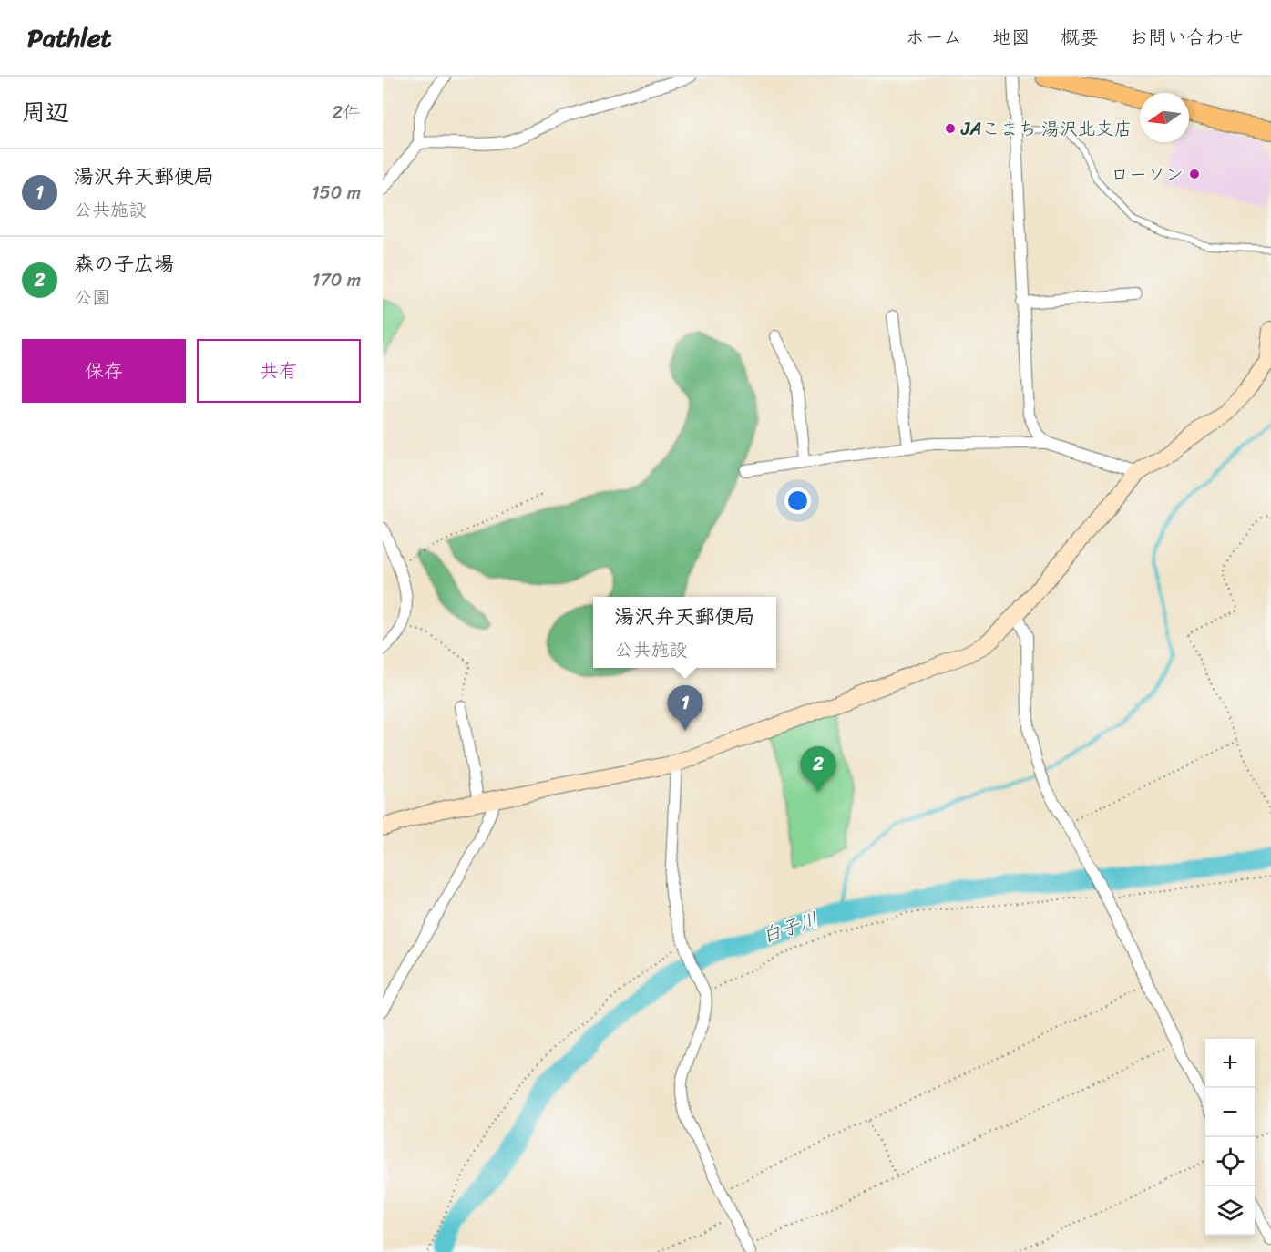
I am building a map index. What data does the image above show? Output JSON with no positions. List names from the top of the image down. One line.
{"water":["白子川"],"places":["JAこまち 湯沢北支店","ローソン"],"north":"left","page":{"header":"Pathlet","nav":["ホーム","地図","概要","お問い合わせ"],"heading":["周辺","2件"],"list":[{"mark":"1","name":"湯沢弁天郵便局","note":"公共施設","value":"150 m"},{"mark":"2","name":"森の子広場","note":"公園","value":"170 m"}],"buttons":["保存","共有"],"popup":["湯沢弁天郵便局","公共施設"],"pins":["1","2"],"map_buttons":["+","−"]}}
